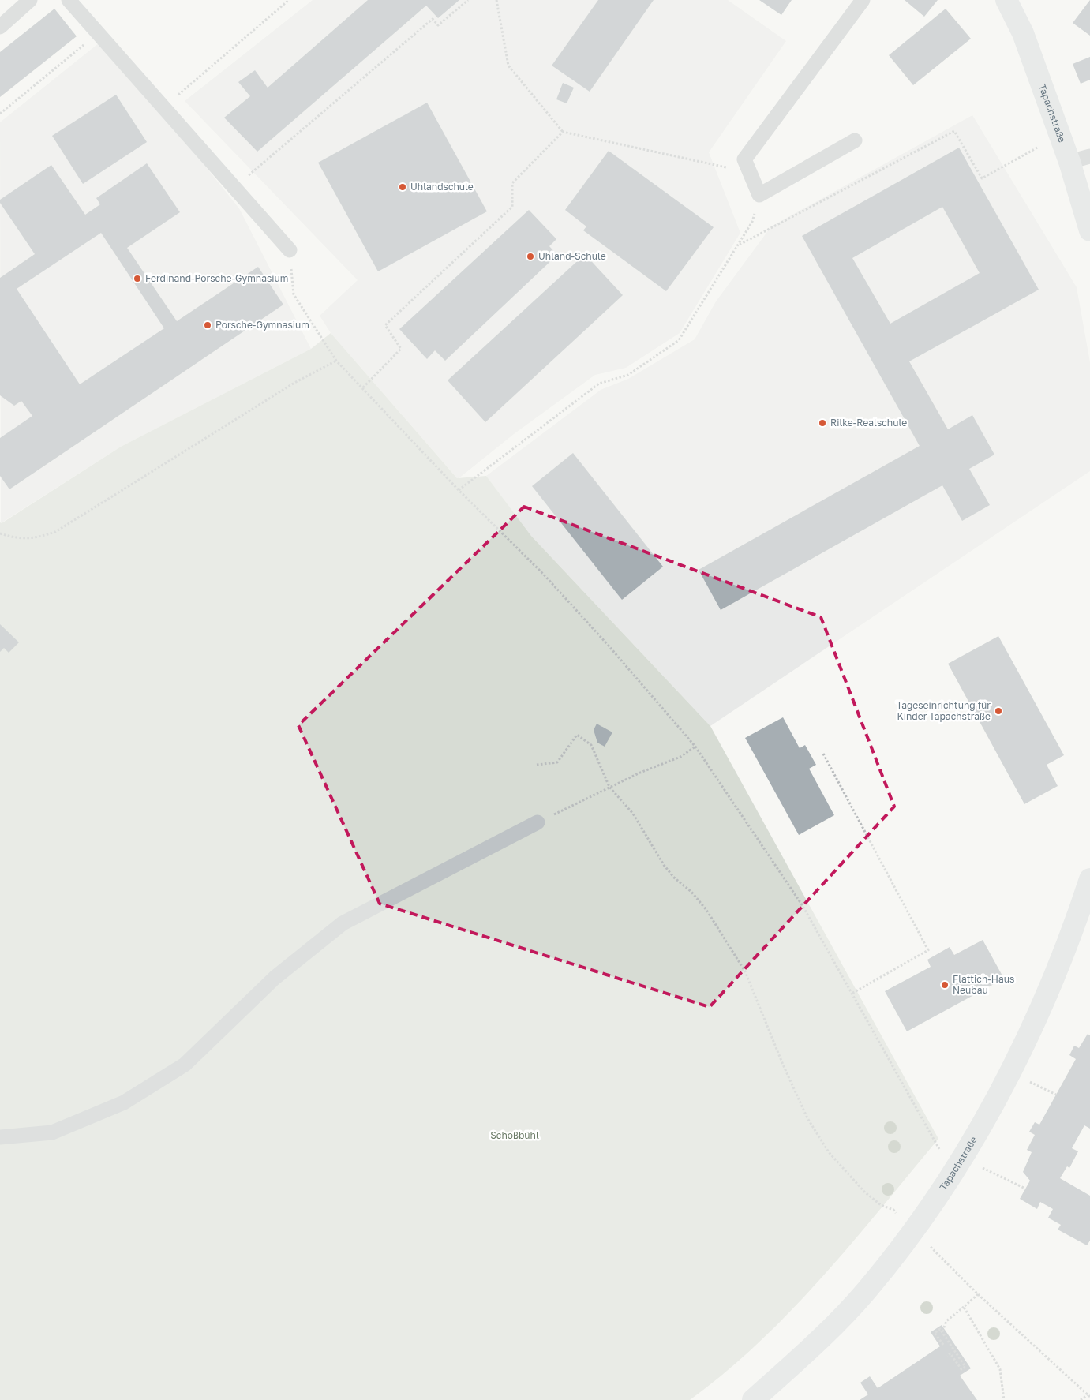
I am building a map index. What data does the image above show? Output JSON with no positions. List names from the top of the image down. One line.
{"streets":{"main road":["Tapachstraße"]},"parks":["Schoßbühl"],"places":["Uhlandschule","Uhland-Schule","Ferdinand-Porsche-Gymnasium","Porsche-Gymnasium","Rilke-Realschule","Tageseinrichtung für Kinder Tapachstraße","Flattich-Haus Neubau"]}
